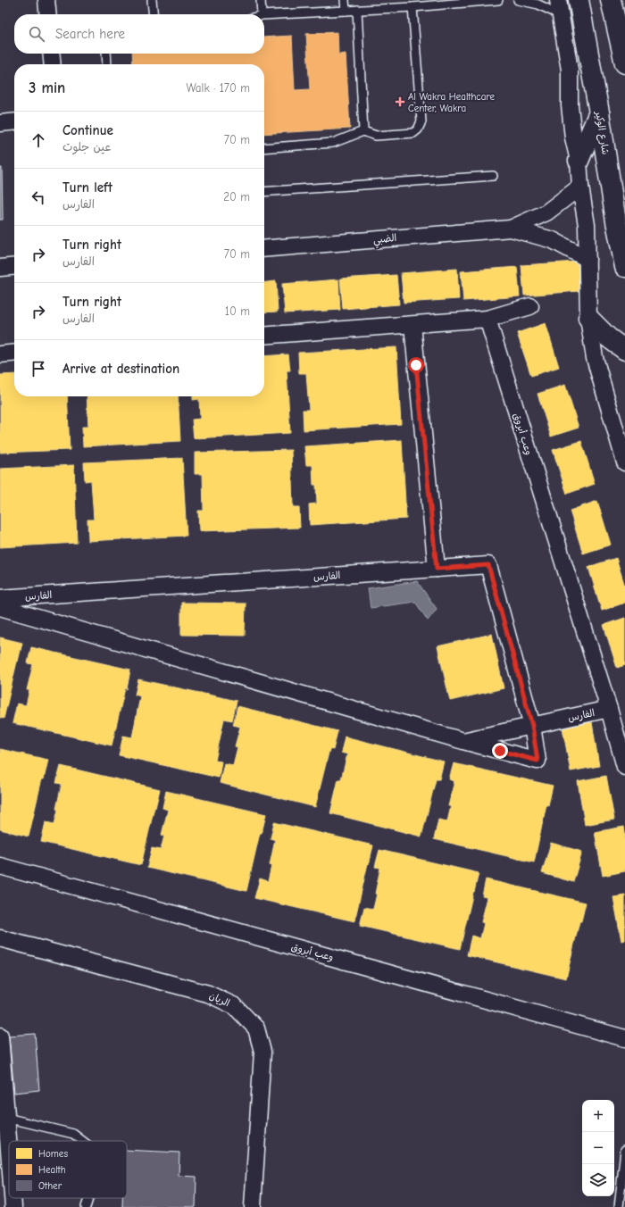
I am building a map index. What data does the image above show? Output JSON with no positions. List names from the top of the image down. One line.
{"streets":{"main road":["شارع الوكير"],"street":["الضبي","وعب أبروق","الفارس","الريان"]},"crossings":[["وعب أبروق","الفارس"]],"places":{"health":["Al Wakra Healthcare Center, Wakra"]},"legend":["Homes","Health","Other"],"page":{"search":"Search here","heading":["3 min","Walk · 170 m"],"list":[["Continue","عين جلوت","70 m"],["Turn left","الفارس","20 m"],["Turn right","الفارس","70 m"],["Turn right","الفارس","10 m"],"Arrive at destination"],"map_buttons":["+","−"]}}
